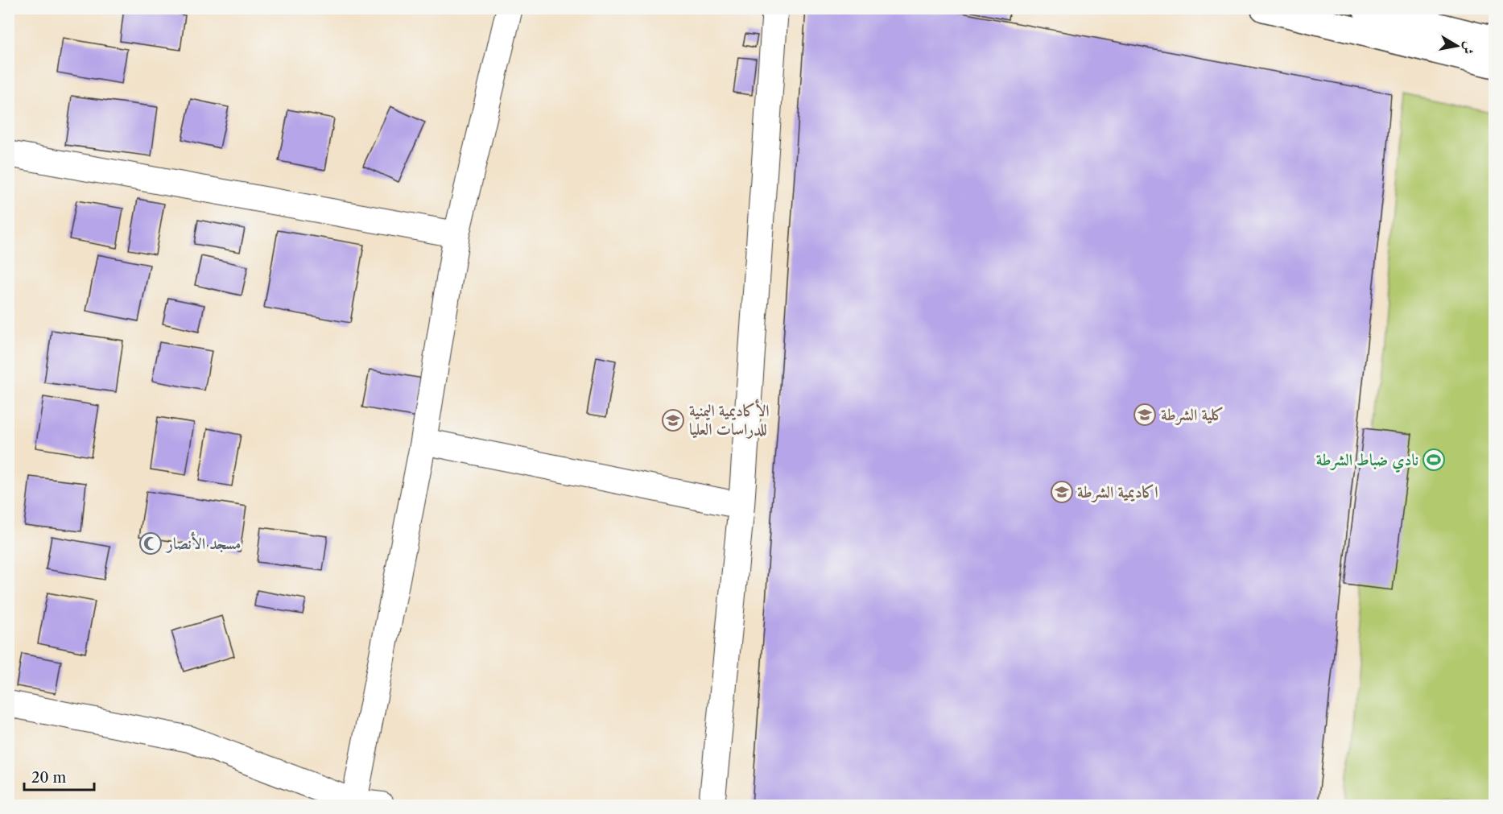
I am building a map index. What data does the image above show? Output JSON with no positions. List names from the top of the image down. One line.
{"places":{"school or university":["كلية الشرطة","الأكاديمية اليمنية للدراسات العليا","اكاديمية الشرطة"],"sports":["نادي ضباط الشرطة"],"mosque":["مسجد الأنصار"]},"scale_bar":"20 m","north":"right"}
